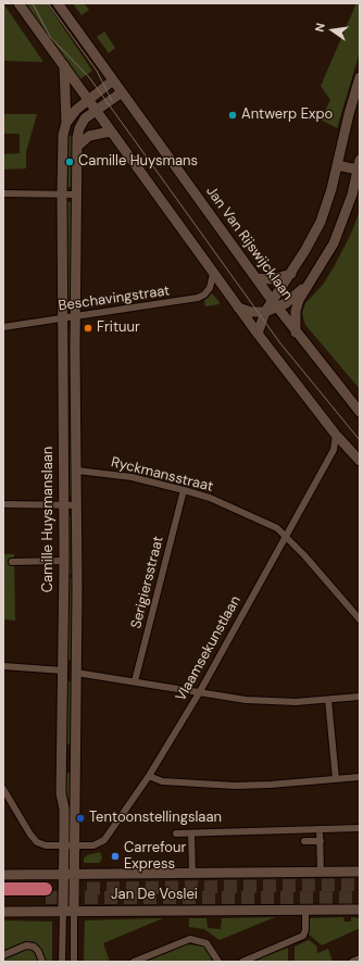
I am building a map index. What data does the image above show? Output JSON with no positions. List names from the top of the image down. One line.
{"streets":{"street":["Jan Van Rijswijcklaan","Beschavingstraat","Ryckmansstraat","Camille Huysmanslaan","Serigiersstraat","Vlaamsekunstlaan","Jan De Voslei"]},"crossings":[["Jan Van Rijswijcklaan","Camille Huysmanslaan"],["Beschavingstraat","Camille Huysmanslaan"],["Ryckmansstraat","Camille Huysmanslaan"],["Ryckmansstraat","Serigiersstraat"],["Ryckmansstraat","Vlaamsekunstlaan"],["Camille Huysmanslaan","Vlaamsekunstlaan"],["Camille Huysmanslaan","Jan De Voslei"]],"places":["Antwerp Expo","Camille Huysmans","Frituur","Tentoonstellingslaan","Carrefour Express"],"north":"left"}
